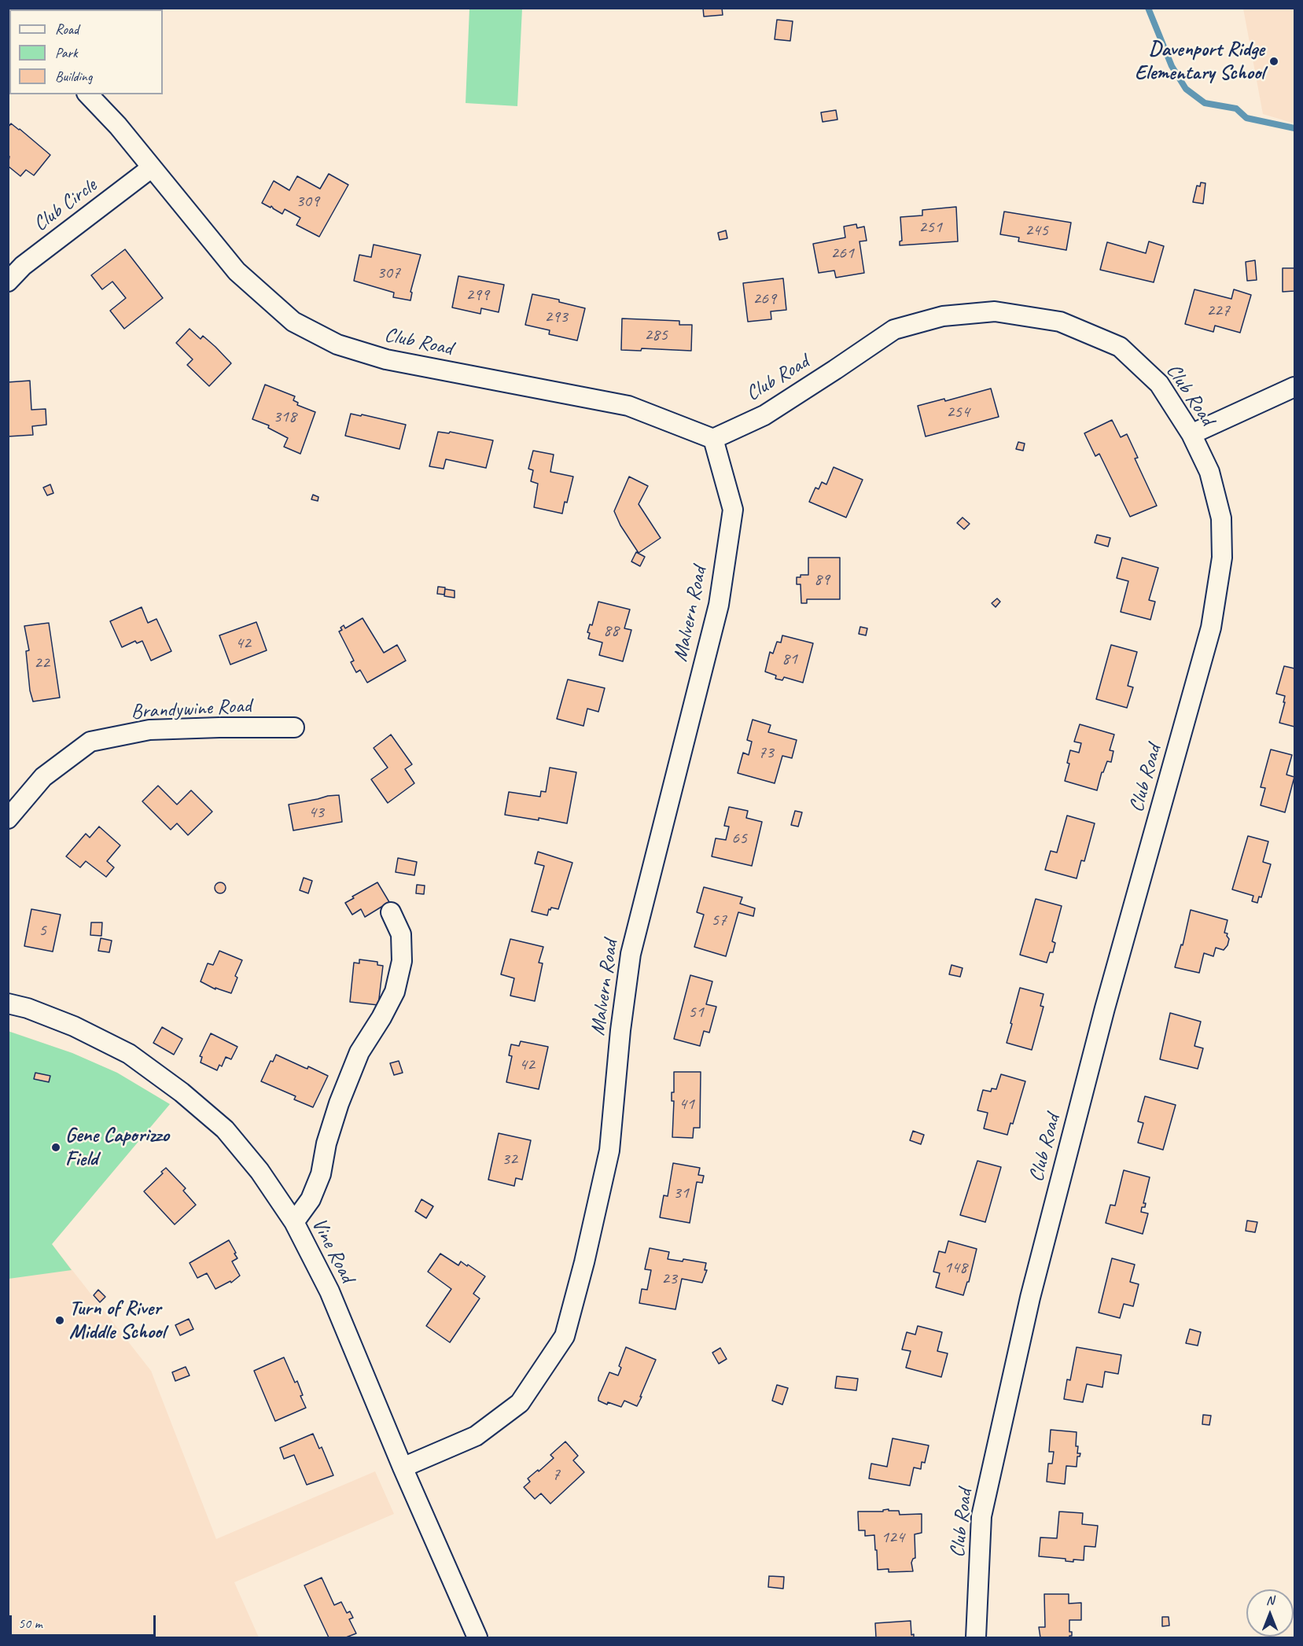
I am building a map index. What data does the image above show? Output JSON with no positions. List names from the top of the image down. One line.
{"streets":{"street":["Club Circle","Club Road","Malvern Road","Brandywine Road","Vine Road"]},"crossings":[["Club Circle","Club Road"],["Club Road","Malvern Road"],["Malvern Road","Vine Road"]],"places":["Davenport Ridge Elementary School","Gene Caporizzo Field","Turn of River Middle School"],"house_numbers":["309","251","245","261","307","299","269","227","293","285","254","318","89","88","42","81","22","73","43","65","57","5","51","42","41","32","31","148","23","7","124"],"legend":["Road","Park","Building"],"scale_bar":"50 m","north":"top"}
